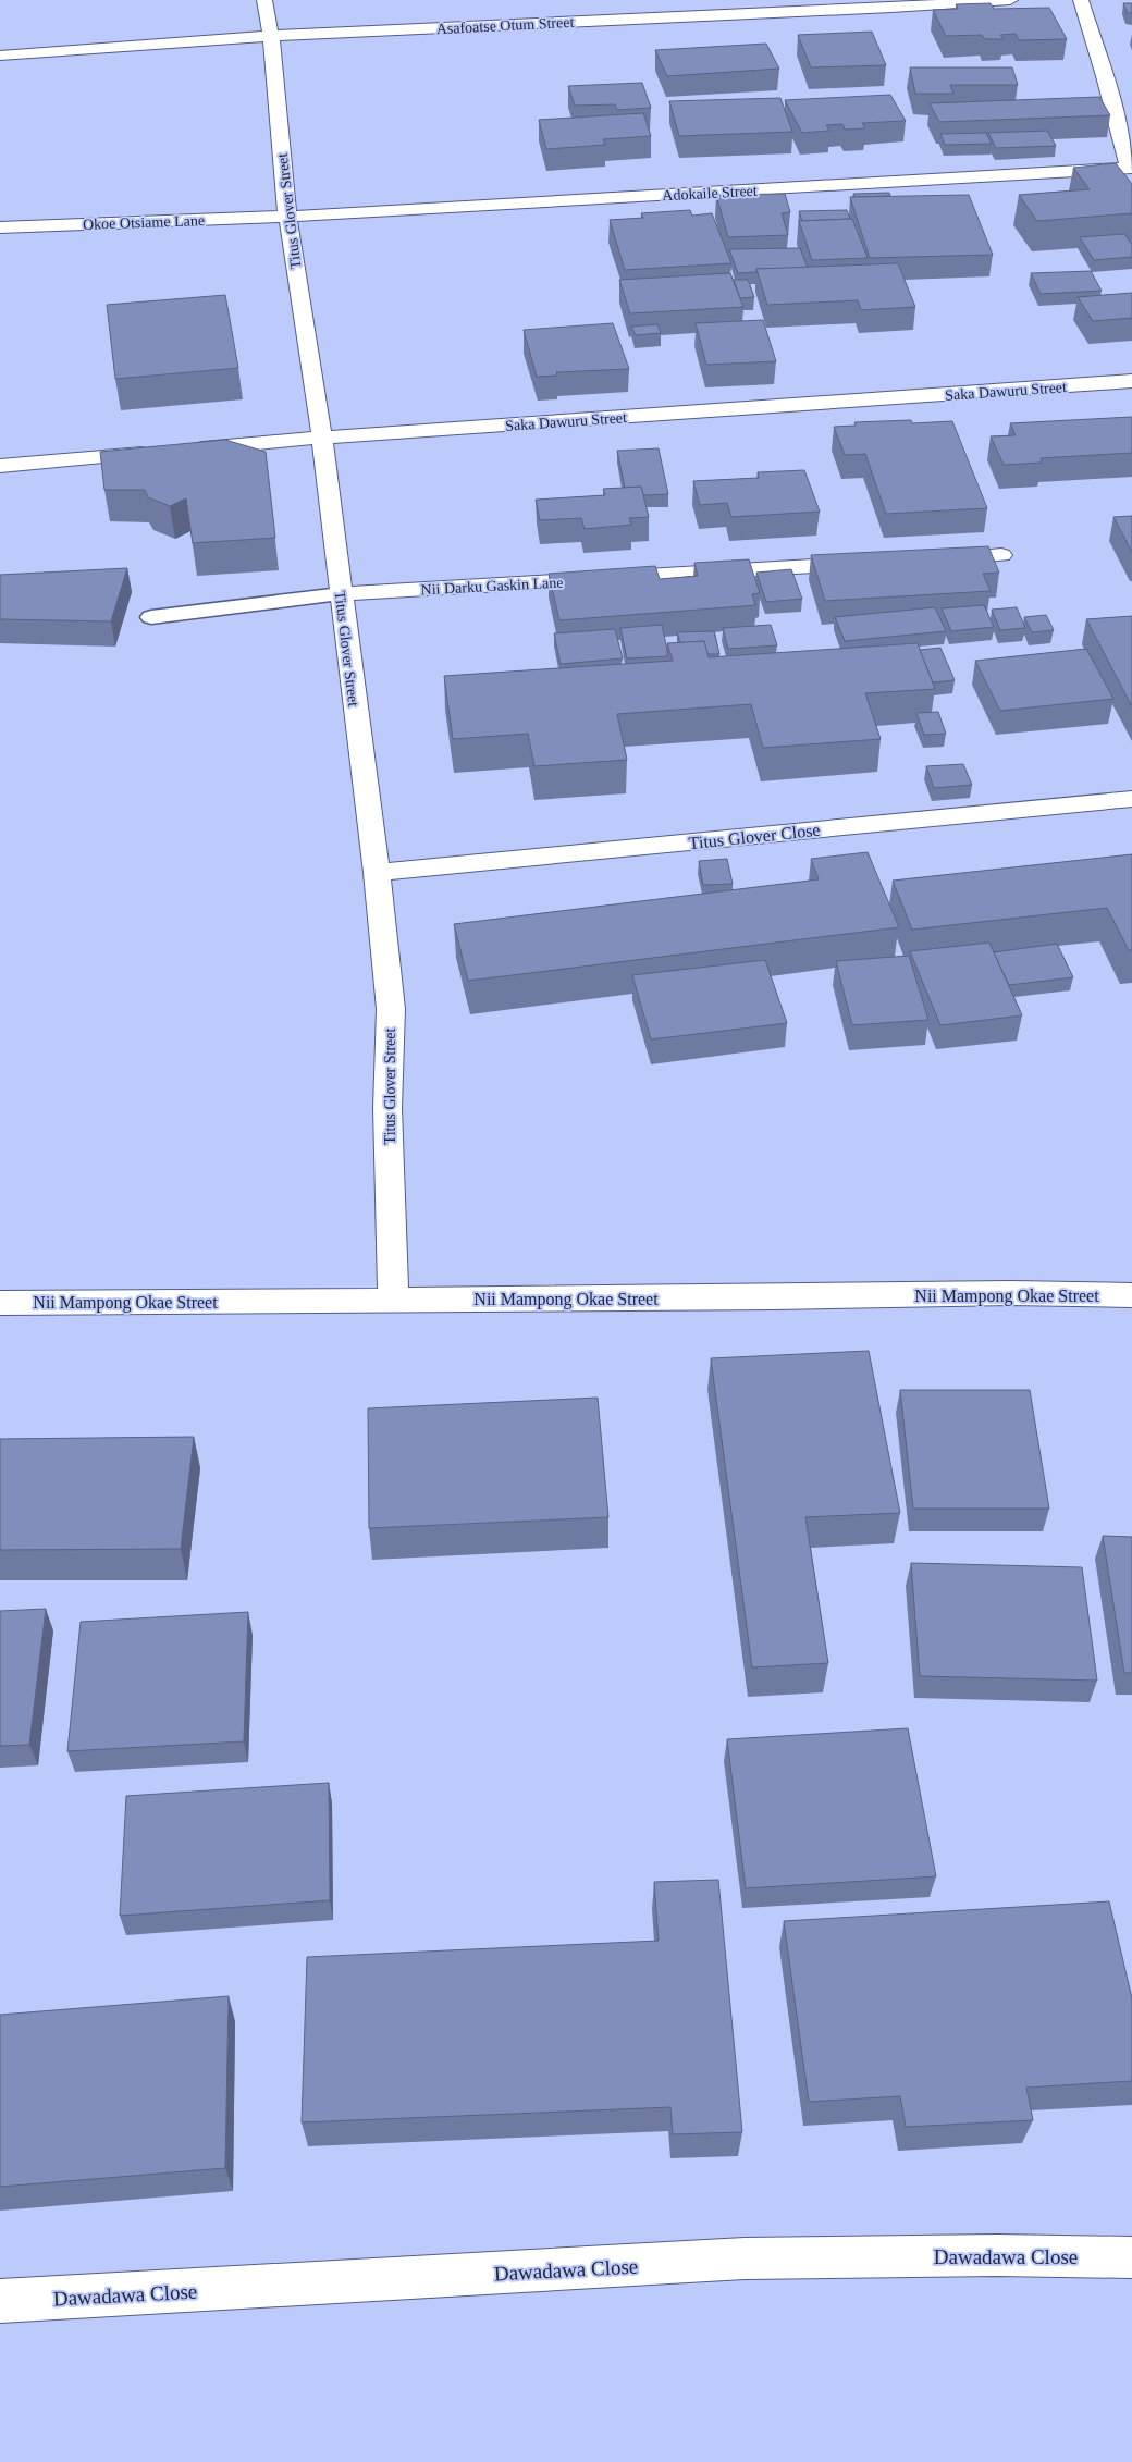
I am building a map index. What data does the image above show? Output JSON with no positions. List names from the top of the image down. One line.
{"streets":{"street":["Asafoatse Otum Street","Adokaile Street","Titus Glover Street","Okoe Otsiame Lane","Saka Dawuru Street","Nii Darku Gaskin Lane","Titus Glover Close","Nii Mampong Okae Street","Dawadawa Close"]},"crossings":[["Asafoatse Otum Street","Titus Glover Street"],["Adokaile Street","Titus Glover Street"],["Adokaile Street","Okoe Otsiame Lane"],["Titus Glover Street","Okoe Otsiame Lane"],["Titus Glover Street","Saka Dawuru Street"],["Titus Glover Street","Nii Darku Gaskin Lane"],["Titus Glover Street","Titus Glover Close"],["Titus Glover Street","Nii Mampong Okae Street"]]}
